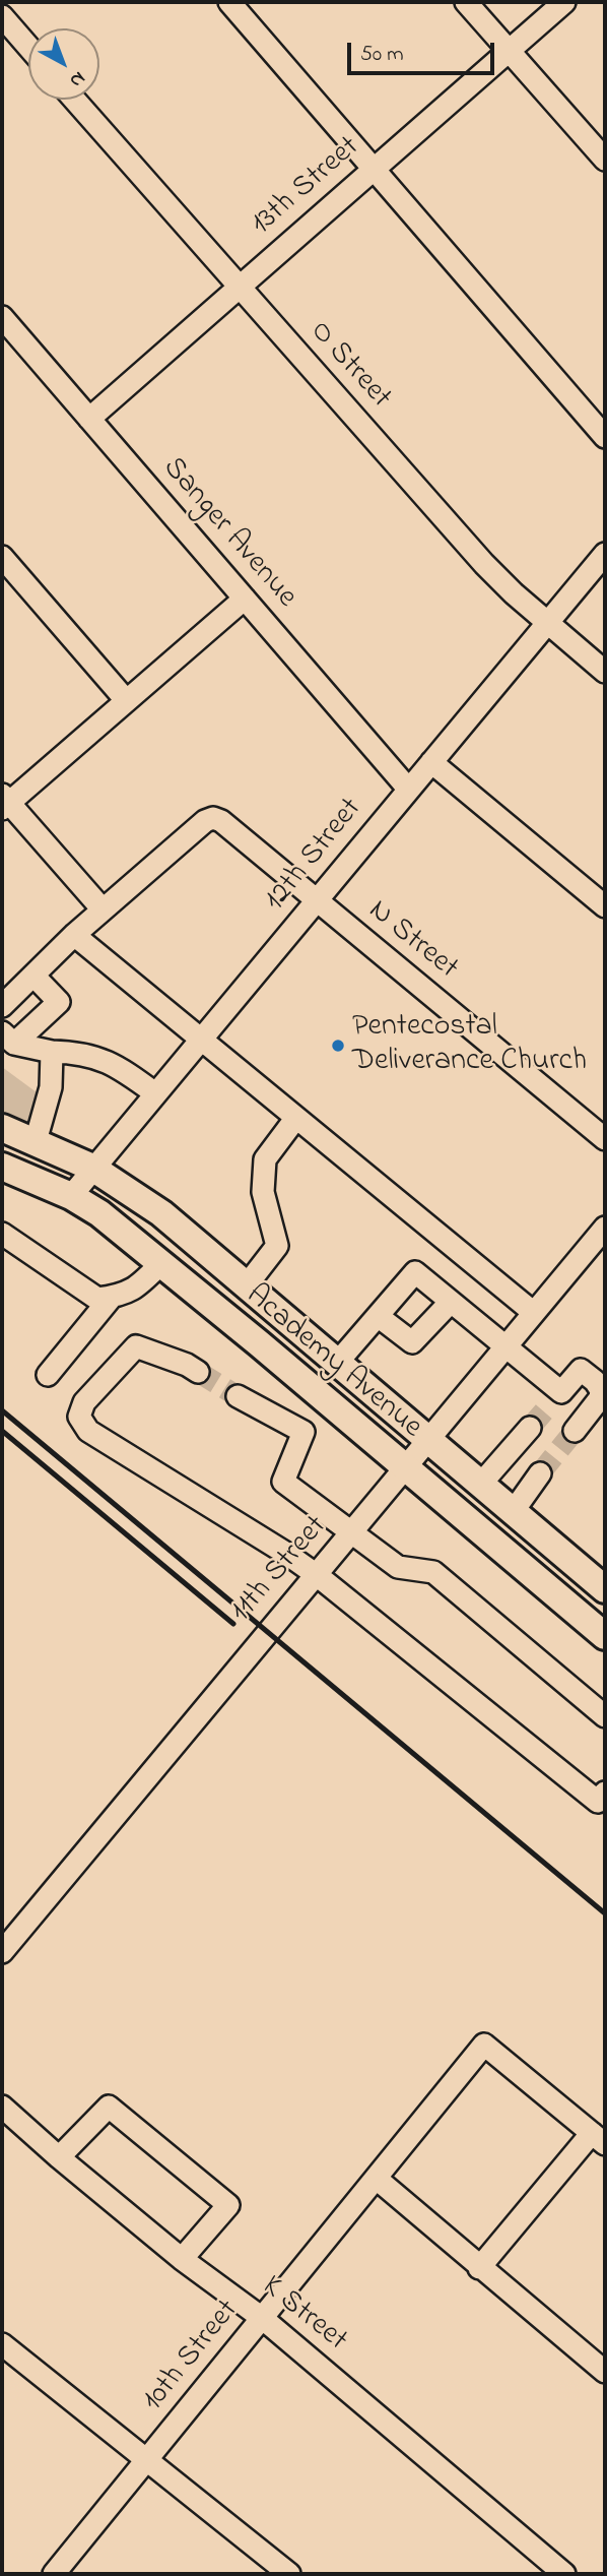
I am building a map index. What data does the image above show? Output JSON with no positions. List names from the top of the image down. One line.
{"streets":{"main road":["Academy Avenue"],"street":["13th Street","O Street","Sanger Avenue","12th Street","N Street","11th Street","K Street","10th Street"]},"crossings":[["13th Street","O Street"],["13th Street","Sanger Avenue"],["O Street","12th Street"],["Sanger Avenue","12th Street"],["12th Street","N Street"],["12th Street","Academy Avenue"],["Academy Avenue","11th Street"],["K Street","10th Street"]],"places":["Pentecostal Deliverance Church"],"scale_bar":"50 m","north":"bottom right"}
